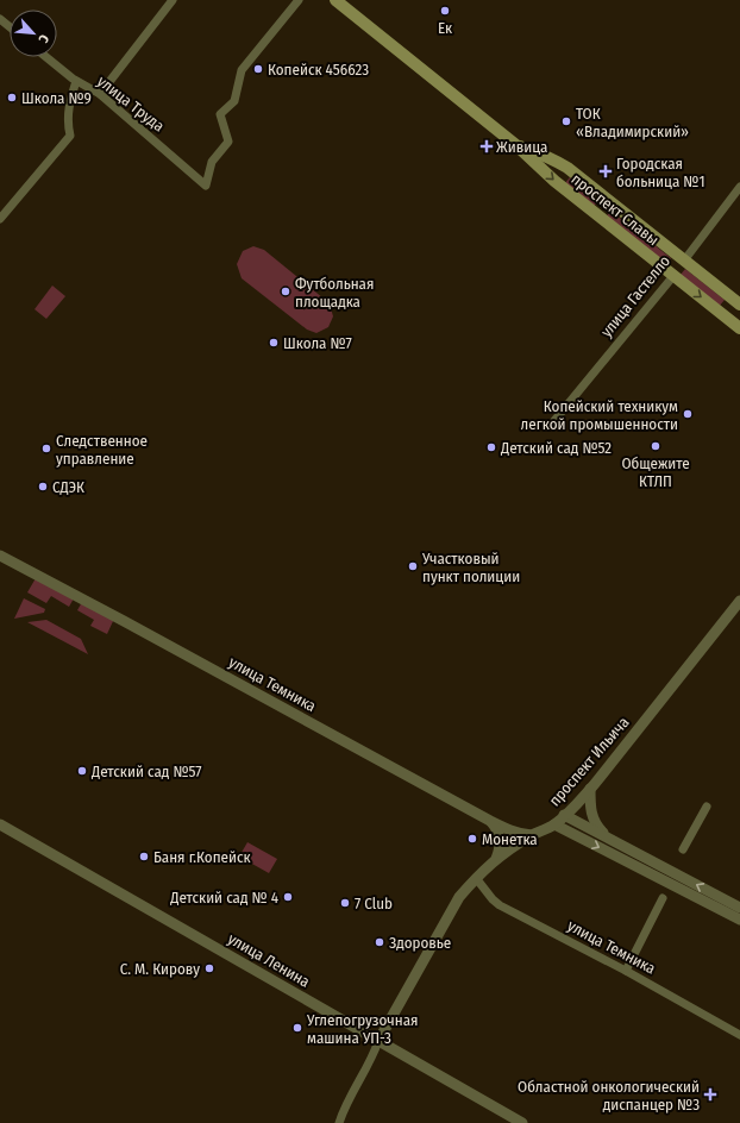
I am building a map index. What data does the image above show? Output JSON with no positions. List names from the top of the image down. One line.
{"streets":{"main road":["проспект Славы","улица Гастелло"],"street":["улица Труда","улица Темника","проспект Ильича","улица Ленина"]},"crossings":[["проспект Славы","улица Гастелло"],["улица Темника","проспект Ильича"],["проспект Ильича","улица Ленина"]],"places":{"other":["Ек","Копейск 456623","Школа №9","ТОК «Владимирский»","Футбольная площадка","Школа №7","Копейский техникум легкой промышенности","Общежите КТЛП","Детский сад №52","Следственное управление","СДЭК","Участковый пункт полиции","Детский сад №57","Монетка","Баня г.Копейск","Детский сад № 4","7 Club","Здоровье","С. М. Кирову","Углепогрузочная машина УП-3"],"health":["Живица","Городская больница №1","Областной онкологический диспанцер №3"]},"north":"bottom right"}
